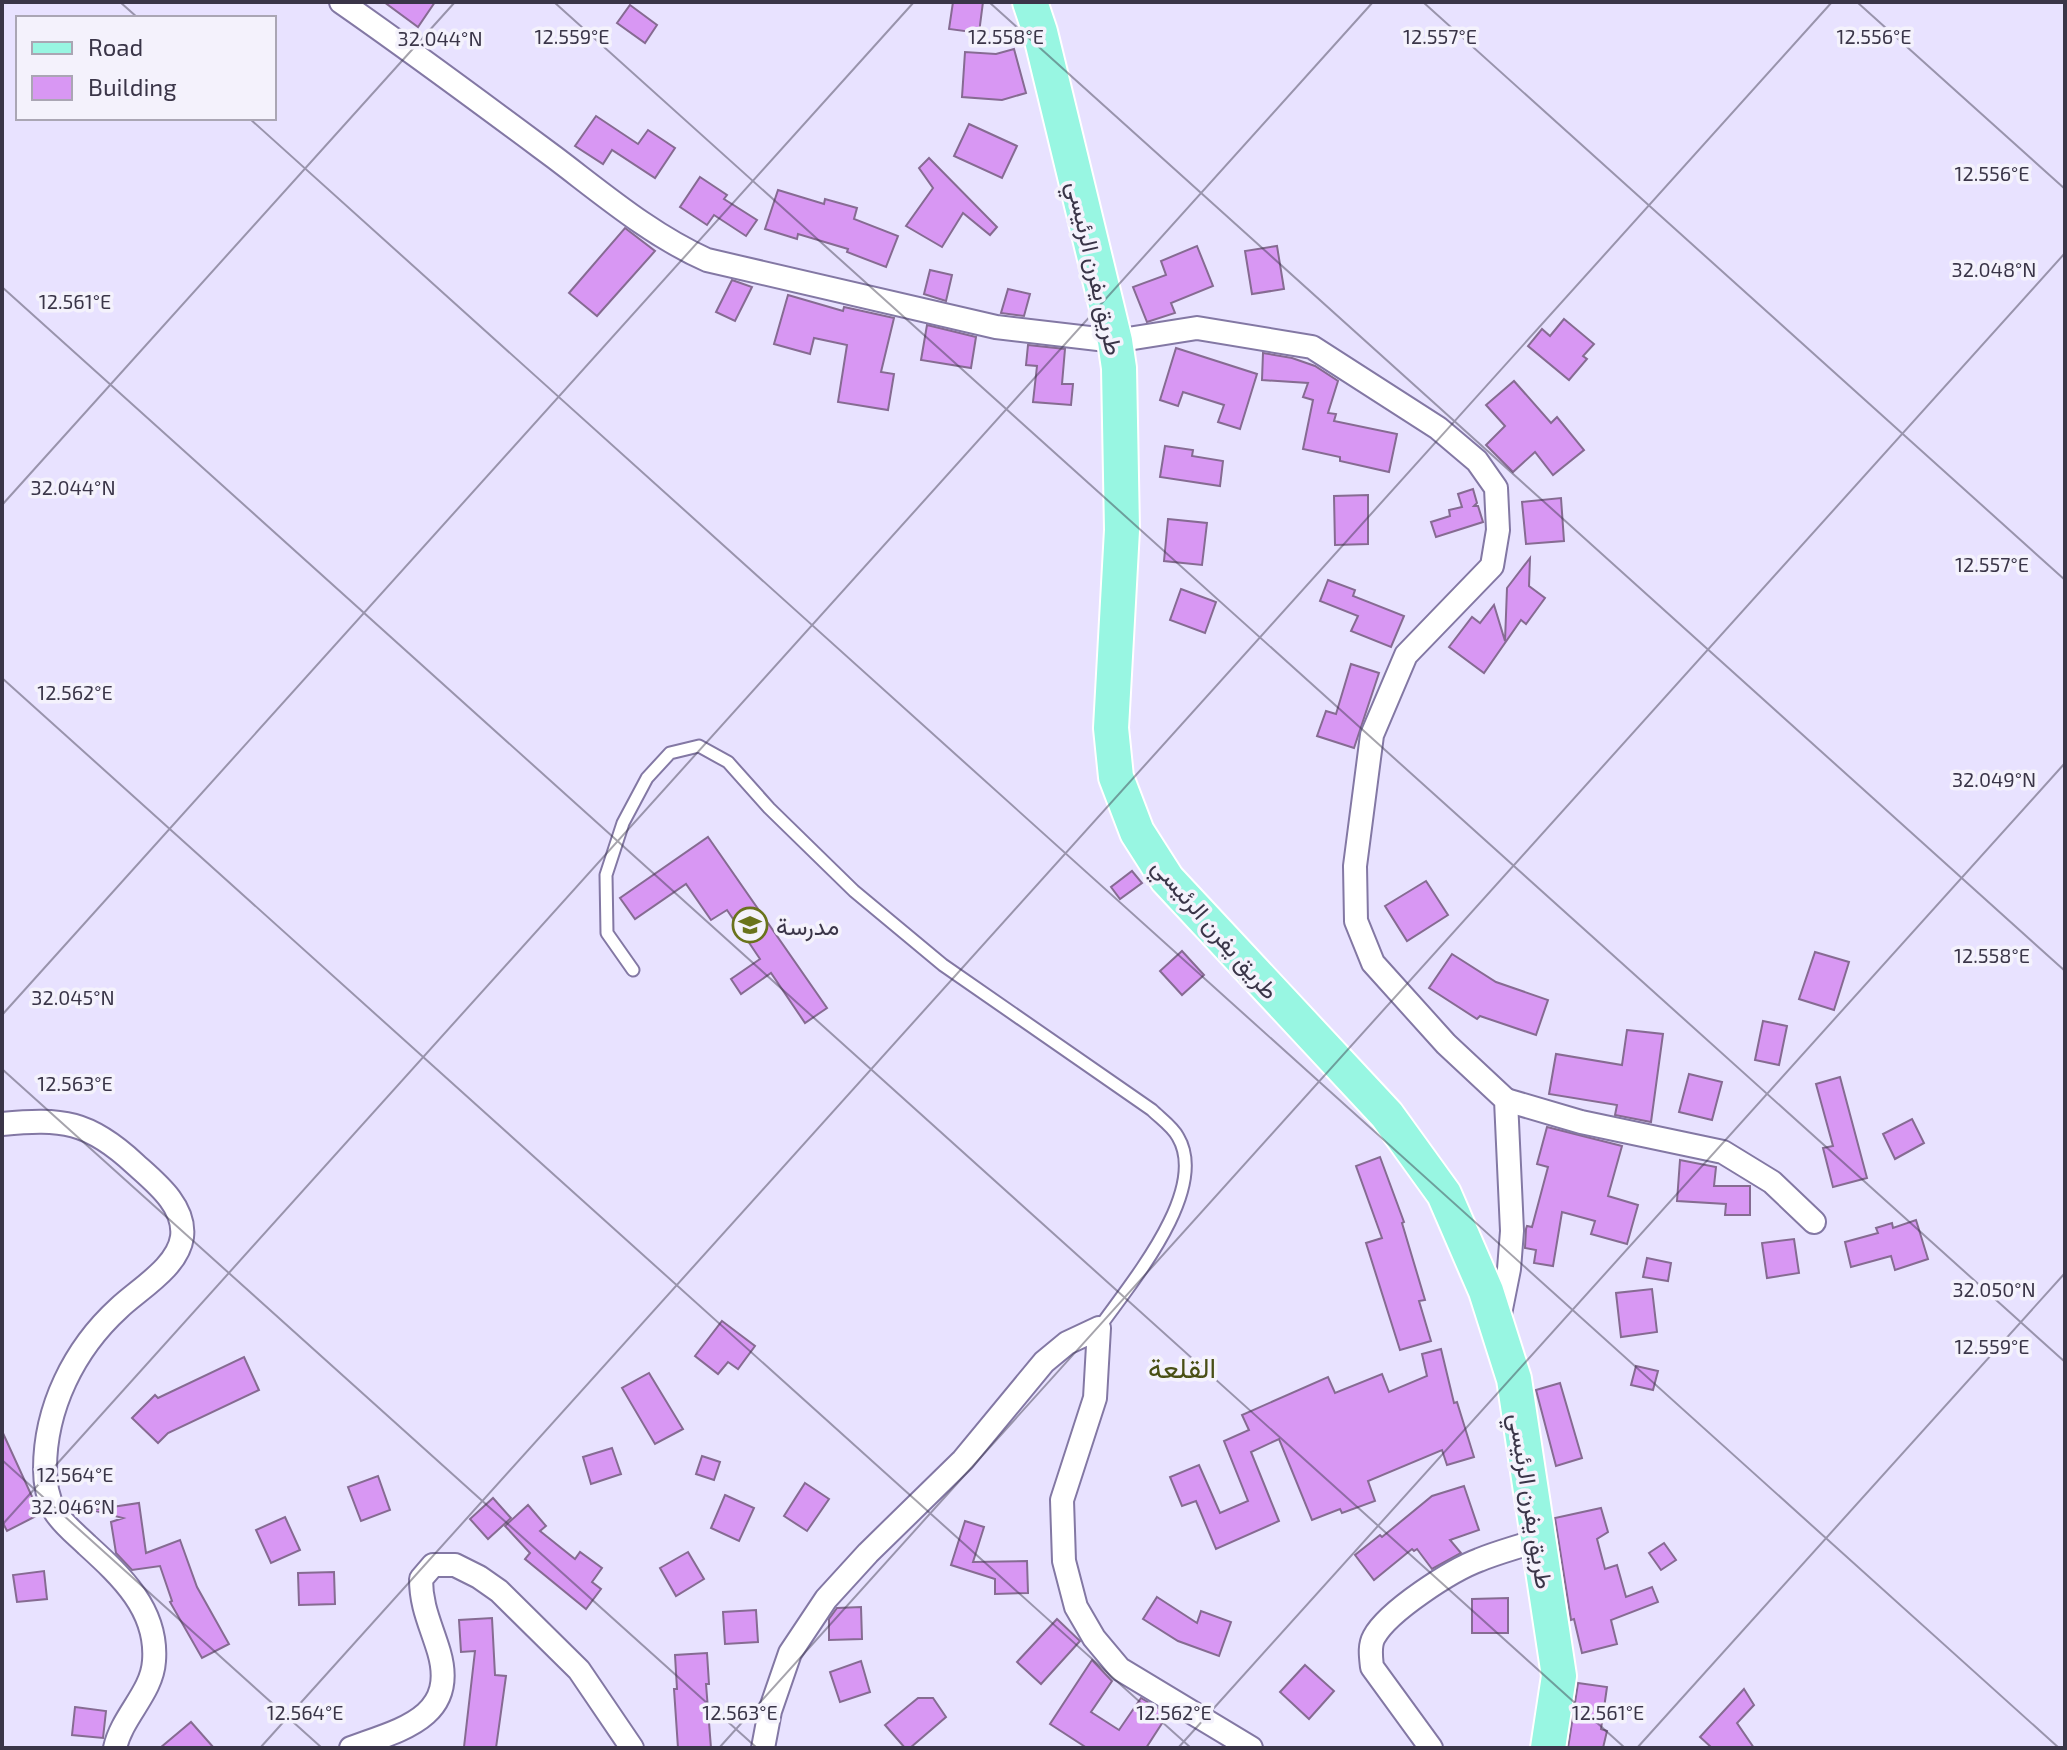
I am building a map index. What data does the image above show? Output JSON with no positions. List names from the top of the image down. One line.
{"streets":{"main road":["طريق يفرن الرئيسي"]},"districts":["القلعة"],"places":{"school or university":["مدرسة"]},"legend":["Road","Building"],"coordinates":["12.557°E","12.559°E","12.558°E","12.556°E","32.044°N","32.048°N","12.561°E","12.562°E","32.049°N","32.045°N","12.563°E","32.050°N","12.564°E","32.046°N"]}
